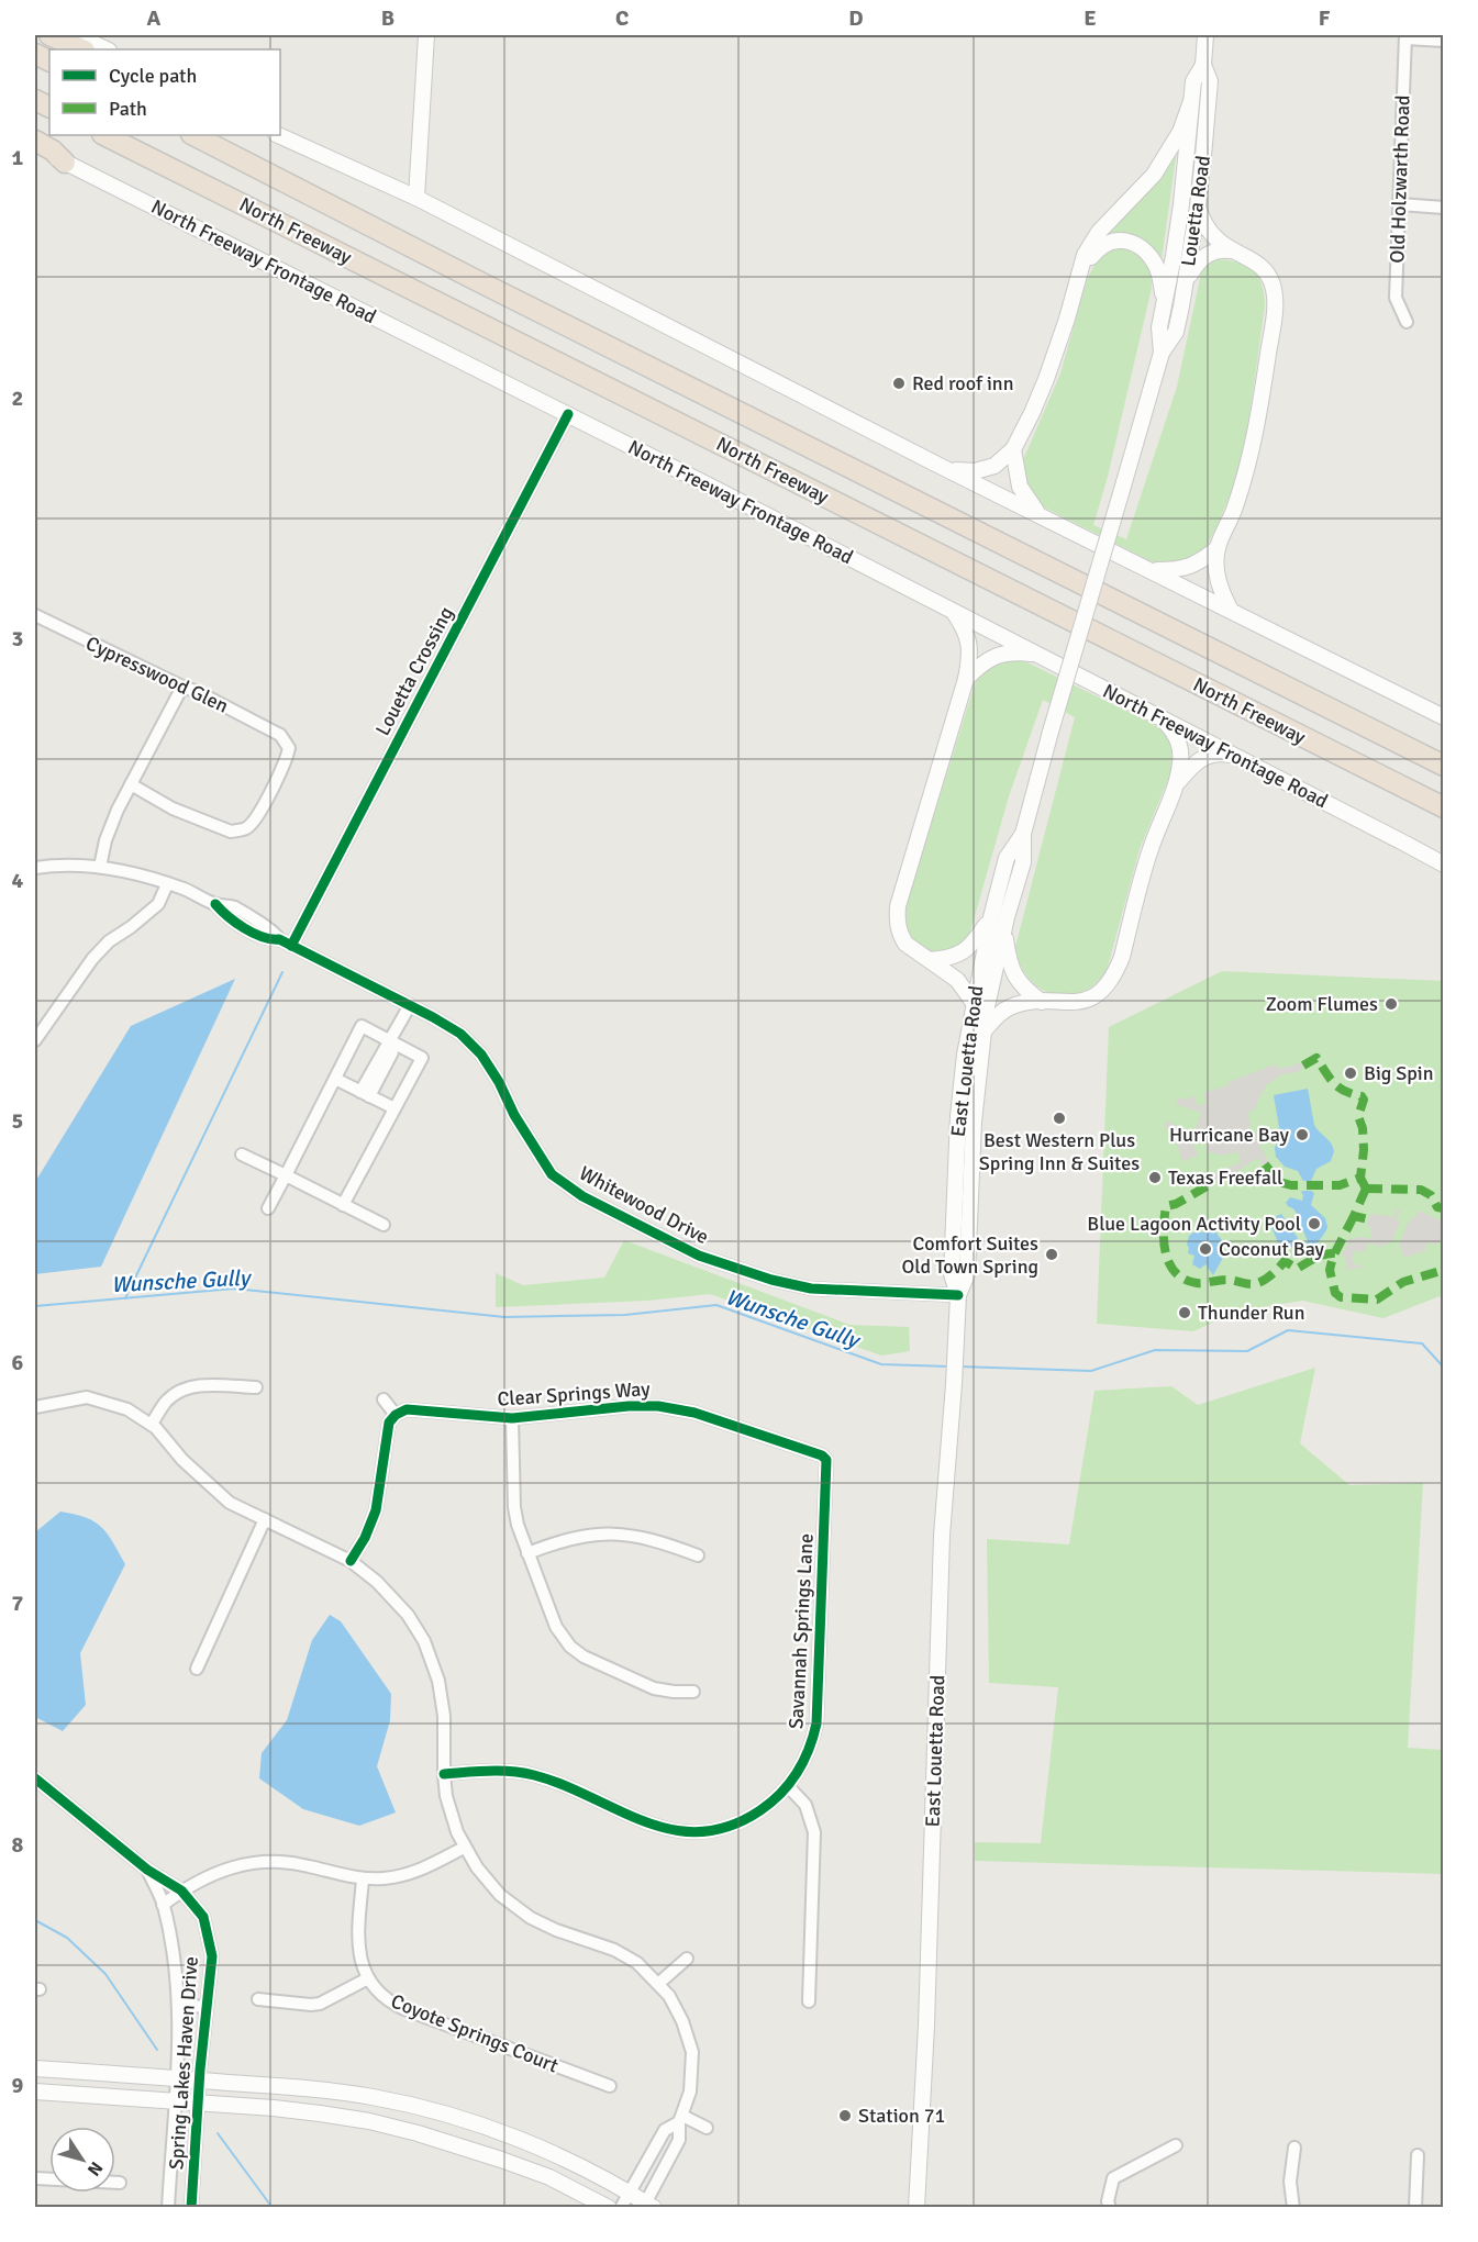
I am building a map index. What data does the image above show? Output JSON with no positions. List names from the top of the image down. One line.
{"streets":{"highway":["North Freeway"],"main road":["Louetta Road","North Freeway Frontage Road","East Louetta Road"],"street":["Old Holzwarth Road","Louetta Crossing","Cypresswood Glen","Whitewood Drive","Clear Springs Way","Savannah Springs Lane","Coyote Springs Court","Spring Lakes Haven Drive"]},"crossings":[["Louetta Road","East Louetta Road"],["North Freeway Frontage Road","Louetta Crossing"],["Louetta Crossing","Whitewood Drive"],["East Louetta Road","Whitewood Drive"],["Clear Springs Way","Savannah Springs Lane"]],"water":["Wunsche Gully"],"places":["Red roof inn","Zoom Flumes","Big Spin","Best Western Plus Spring Inn & Suites","Hurricane Bay","Texas Freefall","Blue Lagoon Activity Pool","Coconut Bay","Comfort Suites Old Town Spring","Thunder Run","Station 71"],"legend":["Cycle path","Path"],"north":"bottom right","grid":{"columns":["A","B","C","D","E","F"],"rows":["1","2","3","4","5","6","7","8","9"]}}
